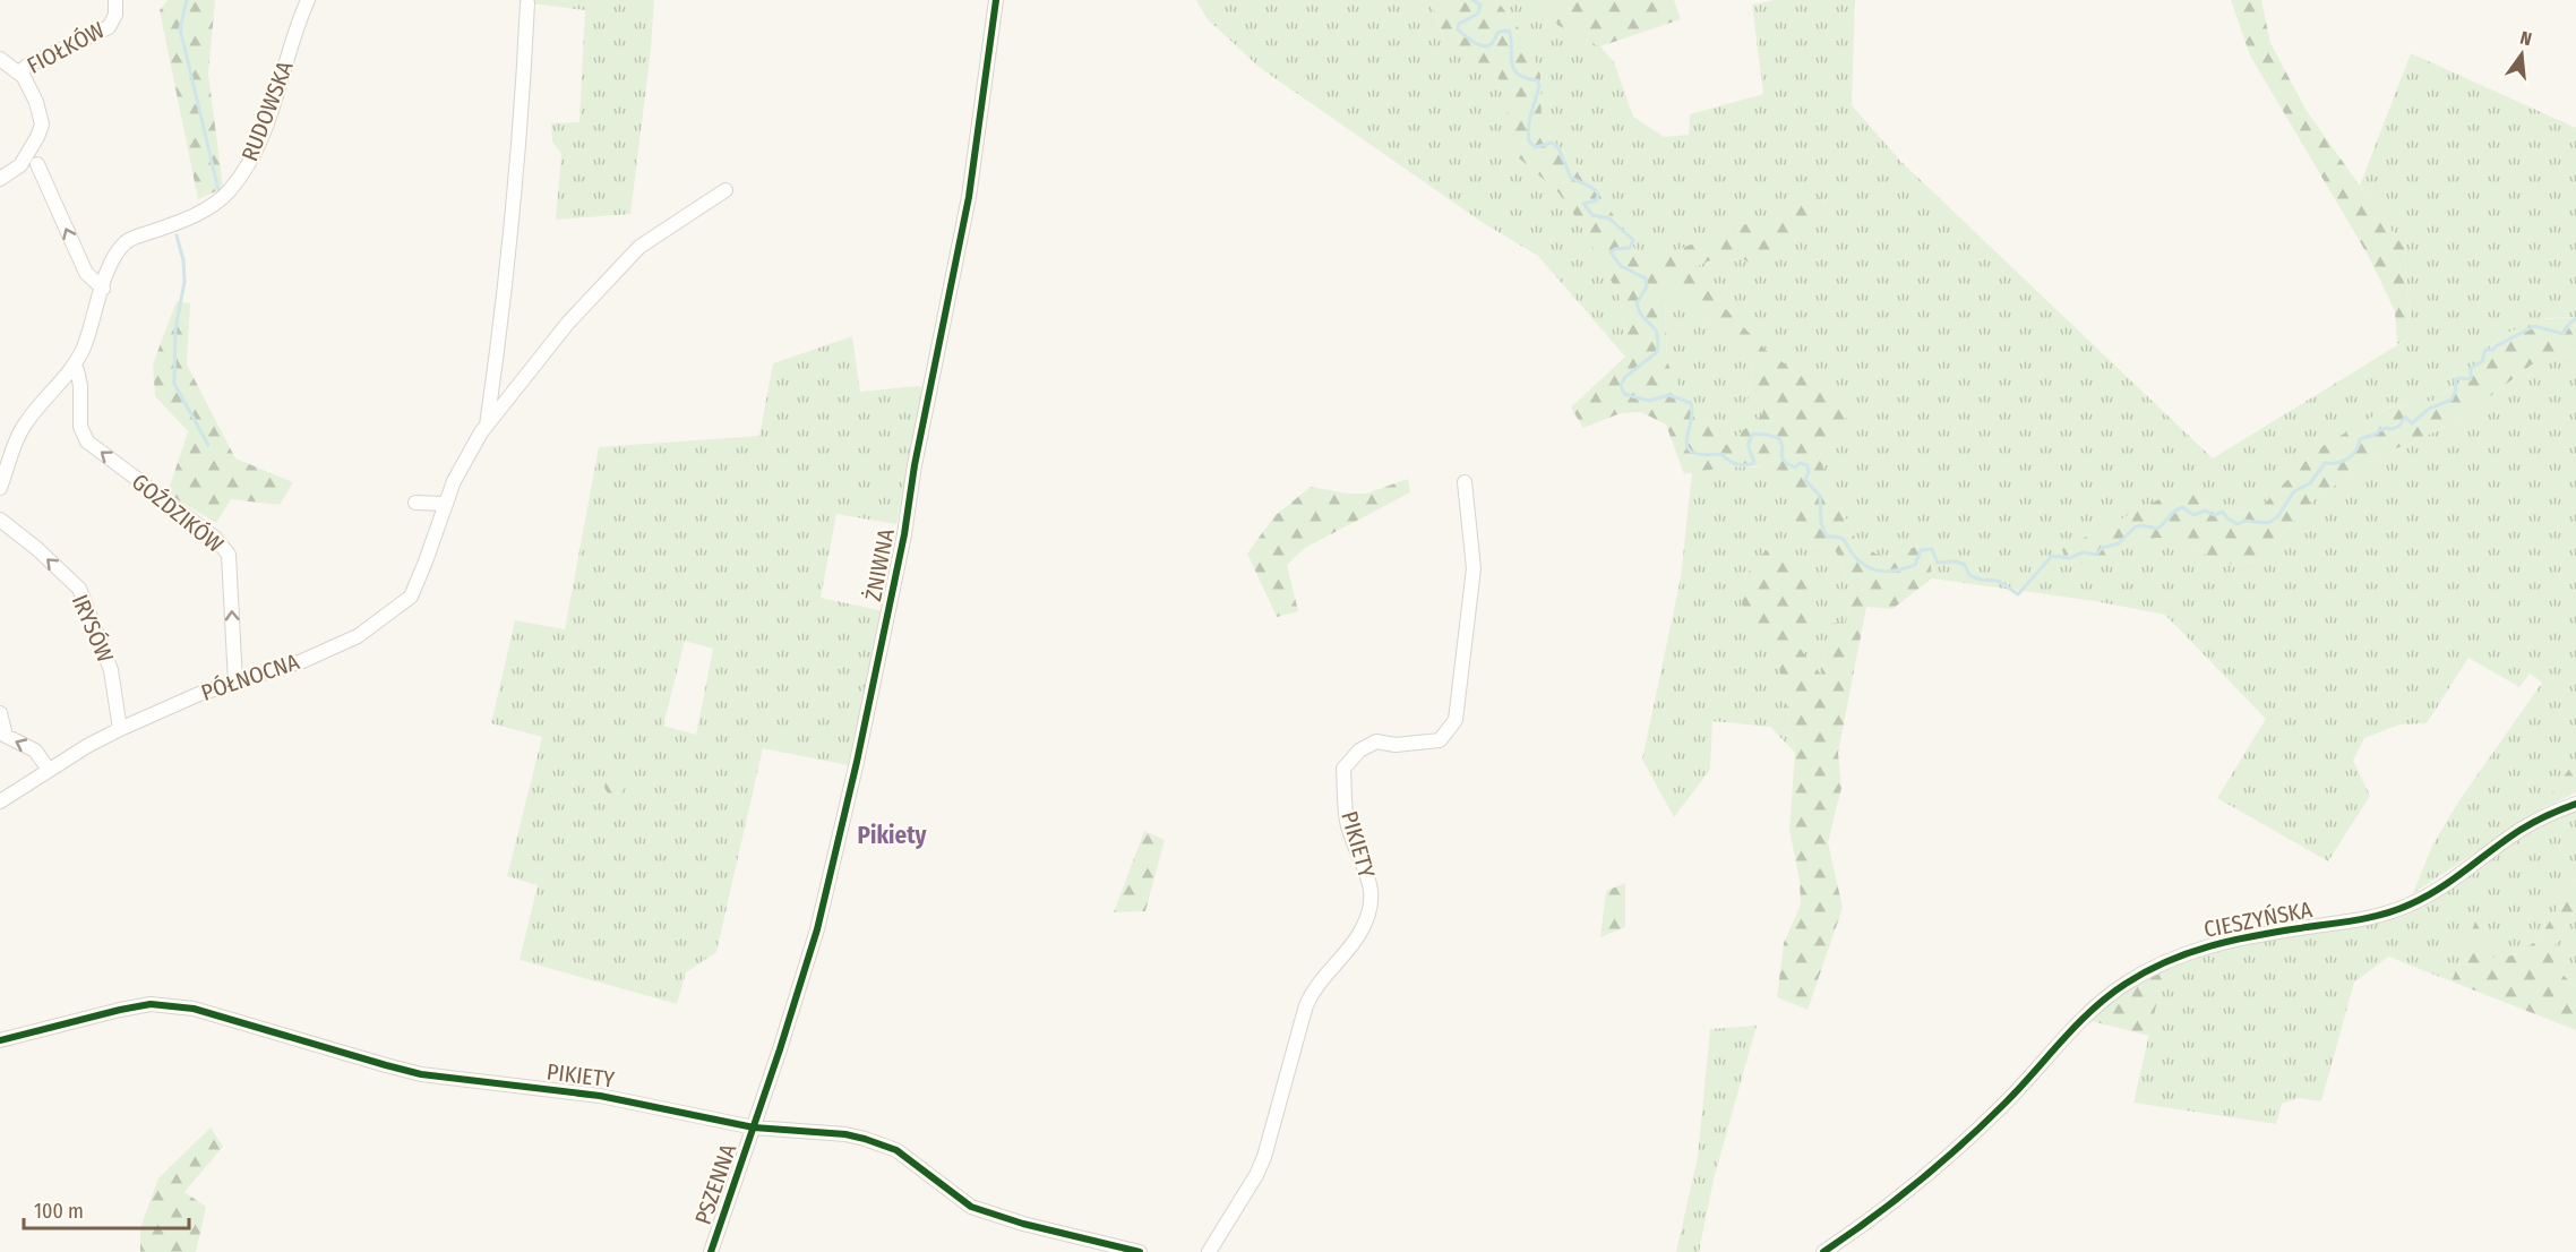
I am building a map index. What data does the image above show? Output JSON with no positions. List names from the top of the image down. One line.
{"streets":{"street":["FIOŁKÓW","RUDOWSKA","GOŹDZIKÓW","ŻNIWNA","IRYSÓW","PÓŁNOCNA","PIKIETY","CIESZYŃSKA","PSZENNA"]},"crossings":[["RUDOWSKA","GOŹDZIKÓW"],["GOŹDZIKÓW","PÓŁNOCNA"],["ŻNIWNA","PIKIETY"],["ŻNIWNA","PSZENNA"],["IRYSÓW","PÓŁNOCNA"],["PIKIETY","PSZENNA"]],"one_way":["GOŹDZIKÓW","IRYSÓW"],"districts":["Pikiety"],"scale_bar":"100 m","north":"top"}
